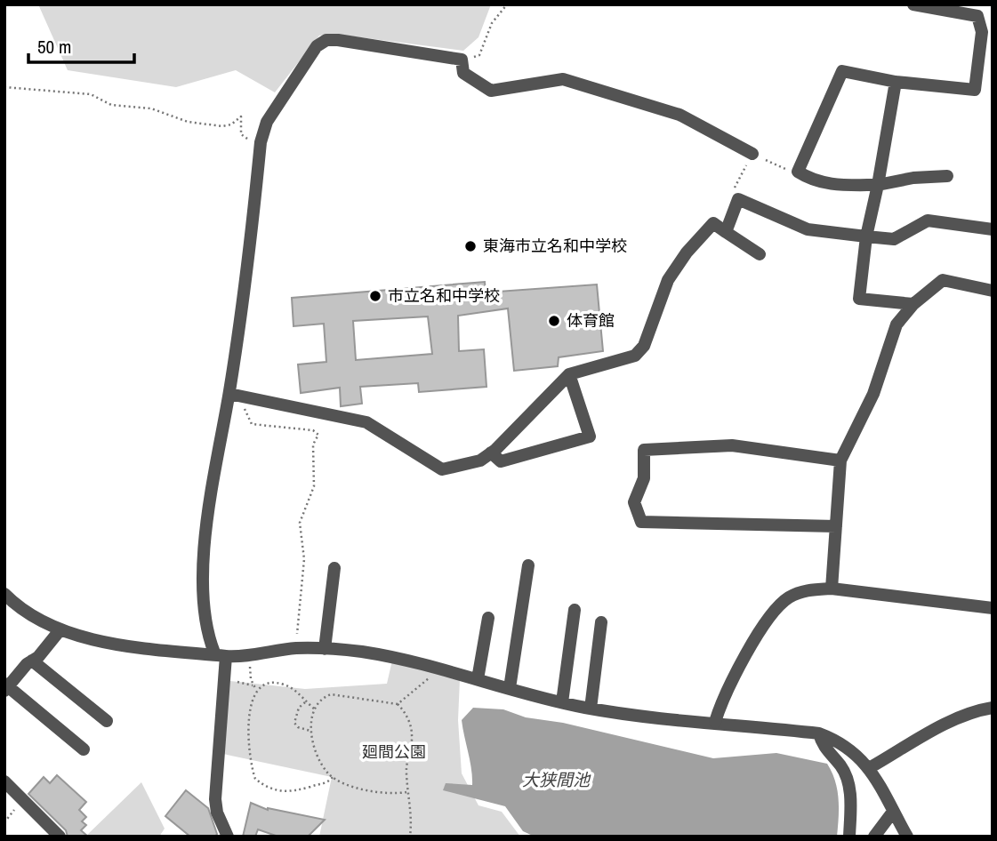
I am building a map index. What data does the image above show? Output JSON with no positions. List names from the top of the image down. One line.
{"water":["大狭間池"],"parks":["廻間公園"],"places":["東海市立名和中学校","市立名和中学校","体育館"],"scale_bar":"50 m"}
